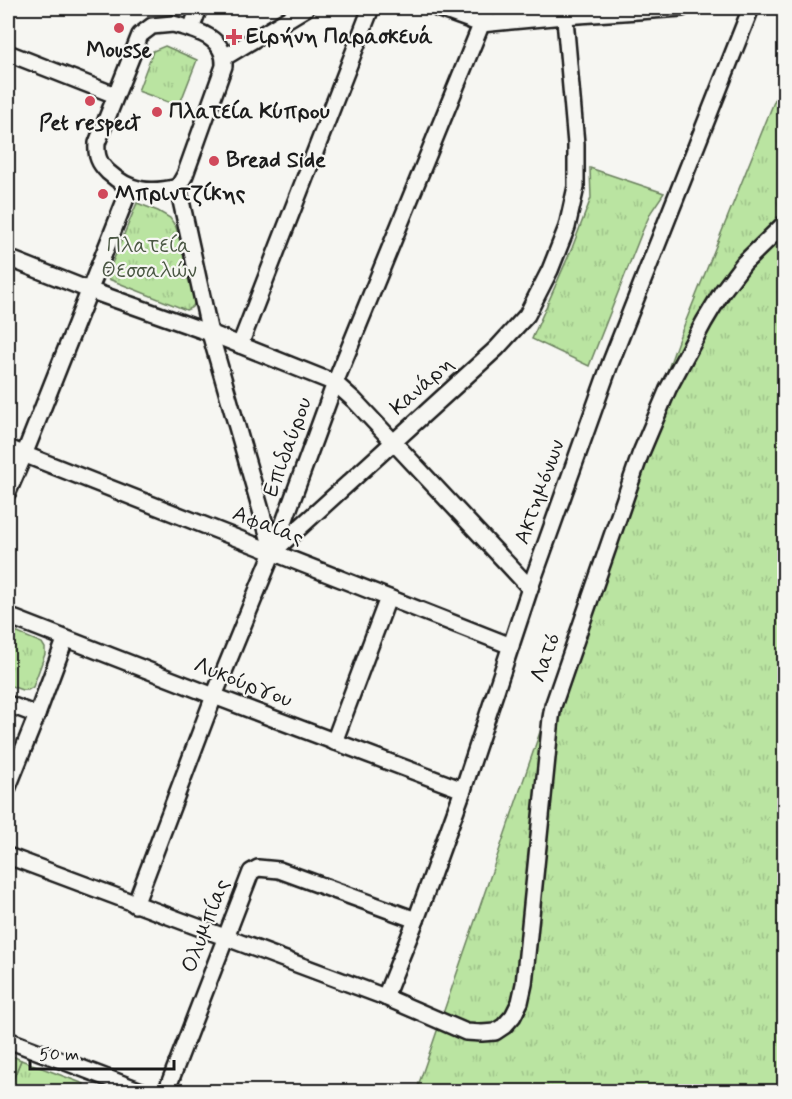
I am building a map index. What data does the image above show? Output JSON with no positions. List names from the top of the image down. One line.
{"streets":{"street":["Κανάρη","Επιδαύρου","Ακτημόνων","Αφαίας","Λατό","Λυκούργου","Ολυμπίας"]},"crossings":[["Κανάρη","Επιδαύρου"],["Κανάρη","Αφαίας"],["Επιδαύρου","Αφαίας"],["Επιδαύρου","Λατό"],["Επιδαύρου","Λυκούργου"],["Ακτημόνων","Αφαίας"],["Ακτημόνων","Λατό"],["Ακτημόνων","Λυκούργου"],["Ακτημόνων","Ολυμπίας"],["Λατό","Ολυμπίας"]],"parks":["Πλατεία Θεσσαλών"],"places":{"other":["Mousse","Pet respect","Πλατεία Κύπρου","Bread Side","Μπριντζίκης"],"health":["Ειρήνη Παρασκευά"]},"scale_bar":"50 m"}
